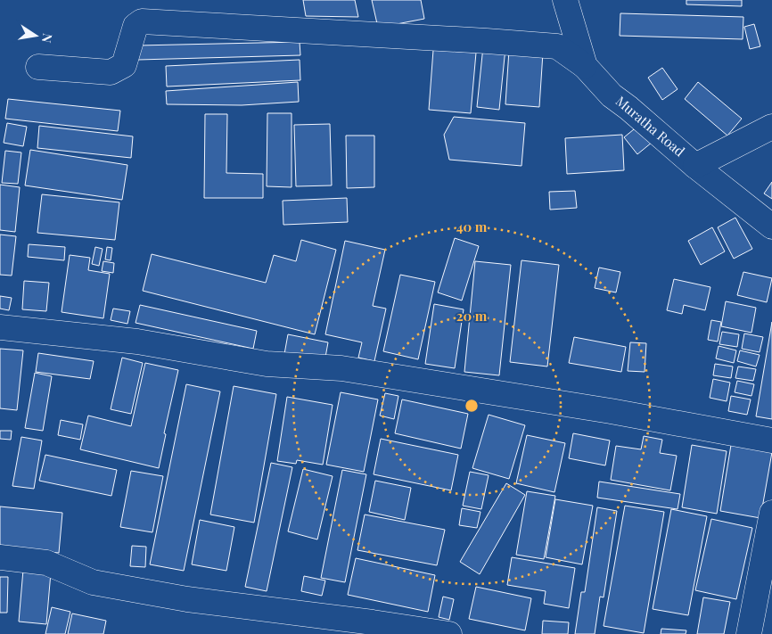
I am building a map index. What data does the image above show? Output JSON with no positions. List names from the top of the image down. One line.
{"streets":{"street":["Muratha Road"]},"north":"right","rings":["40 m","20 m"]}
